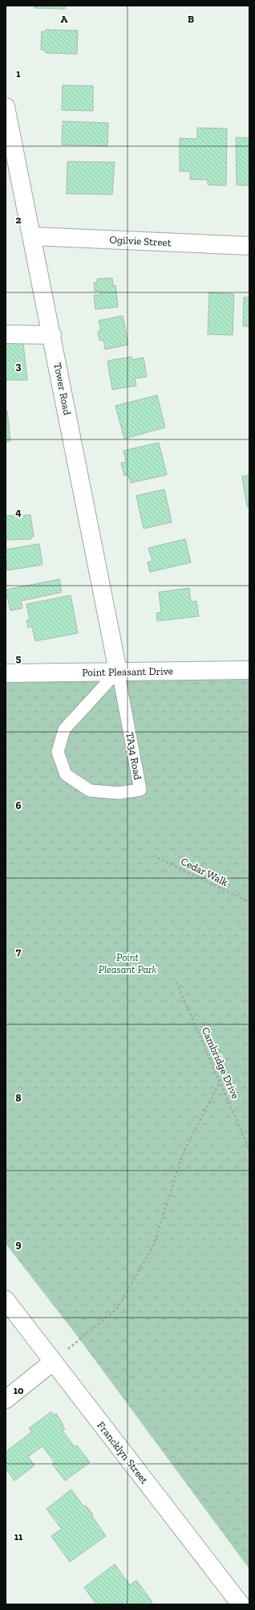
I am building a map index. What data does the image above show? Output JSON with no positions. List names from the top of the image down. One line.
{"streets":{"street":["Ogilvie Street","Tower Road","Point Pleasant Drive","Francklyn Street"],"lane":["TA34 Road"],"path":["Cedar Walk","Cambridge Drive"]},"crossings":[["Ogilvie Street","Tower Road"],["Tower Road","Point Pleasant Drive"],["Tower Road","TA34 Road"],["Point Pleasant Drive","TA34 Road"]],"parks":["Point Pleasant Park"],"grid":{"columns":["A","B"],"rows":["1","2","3","4","5","6","7","8","9","10","11"]}}
